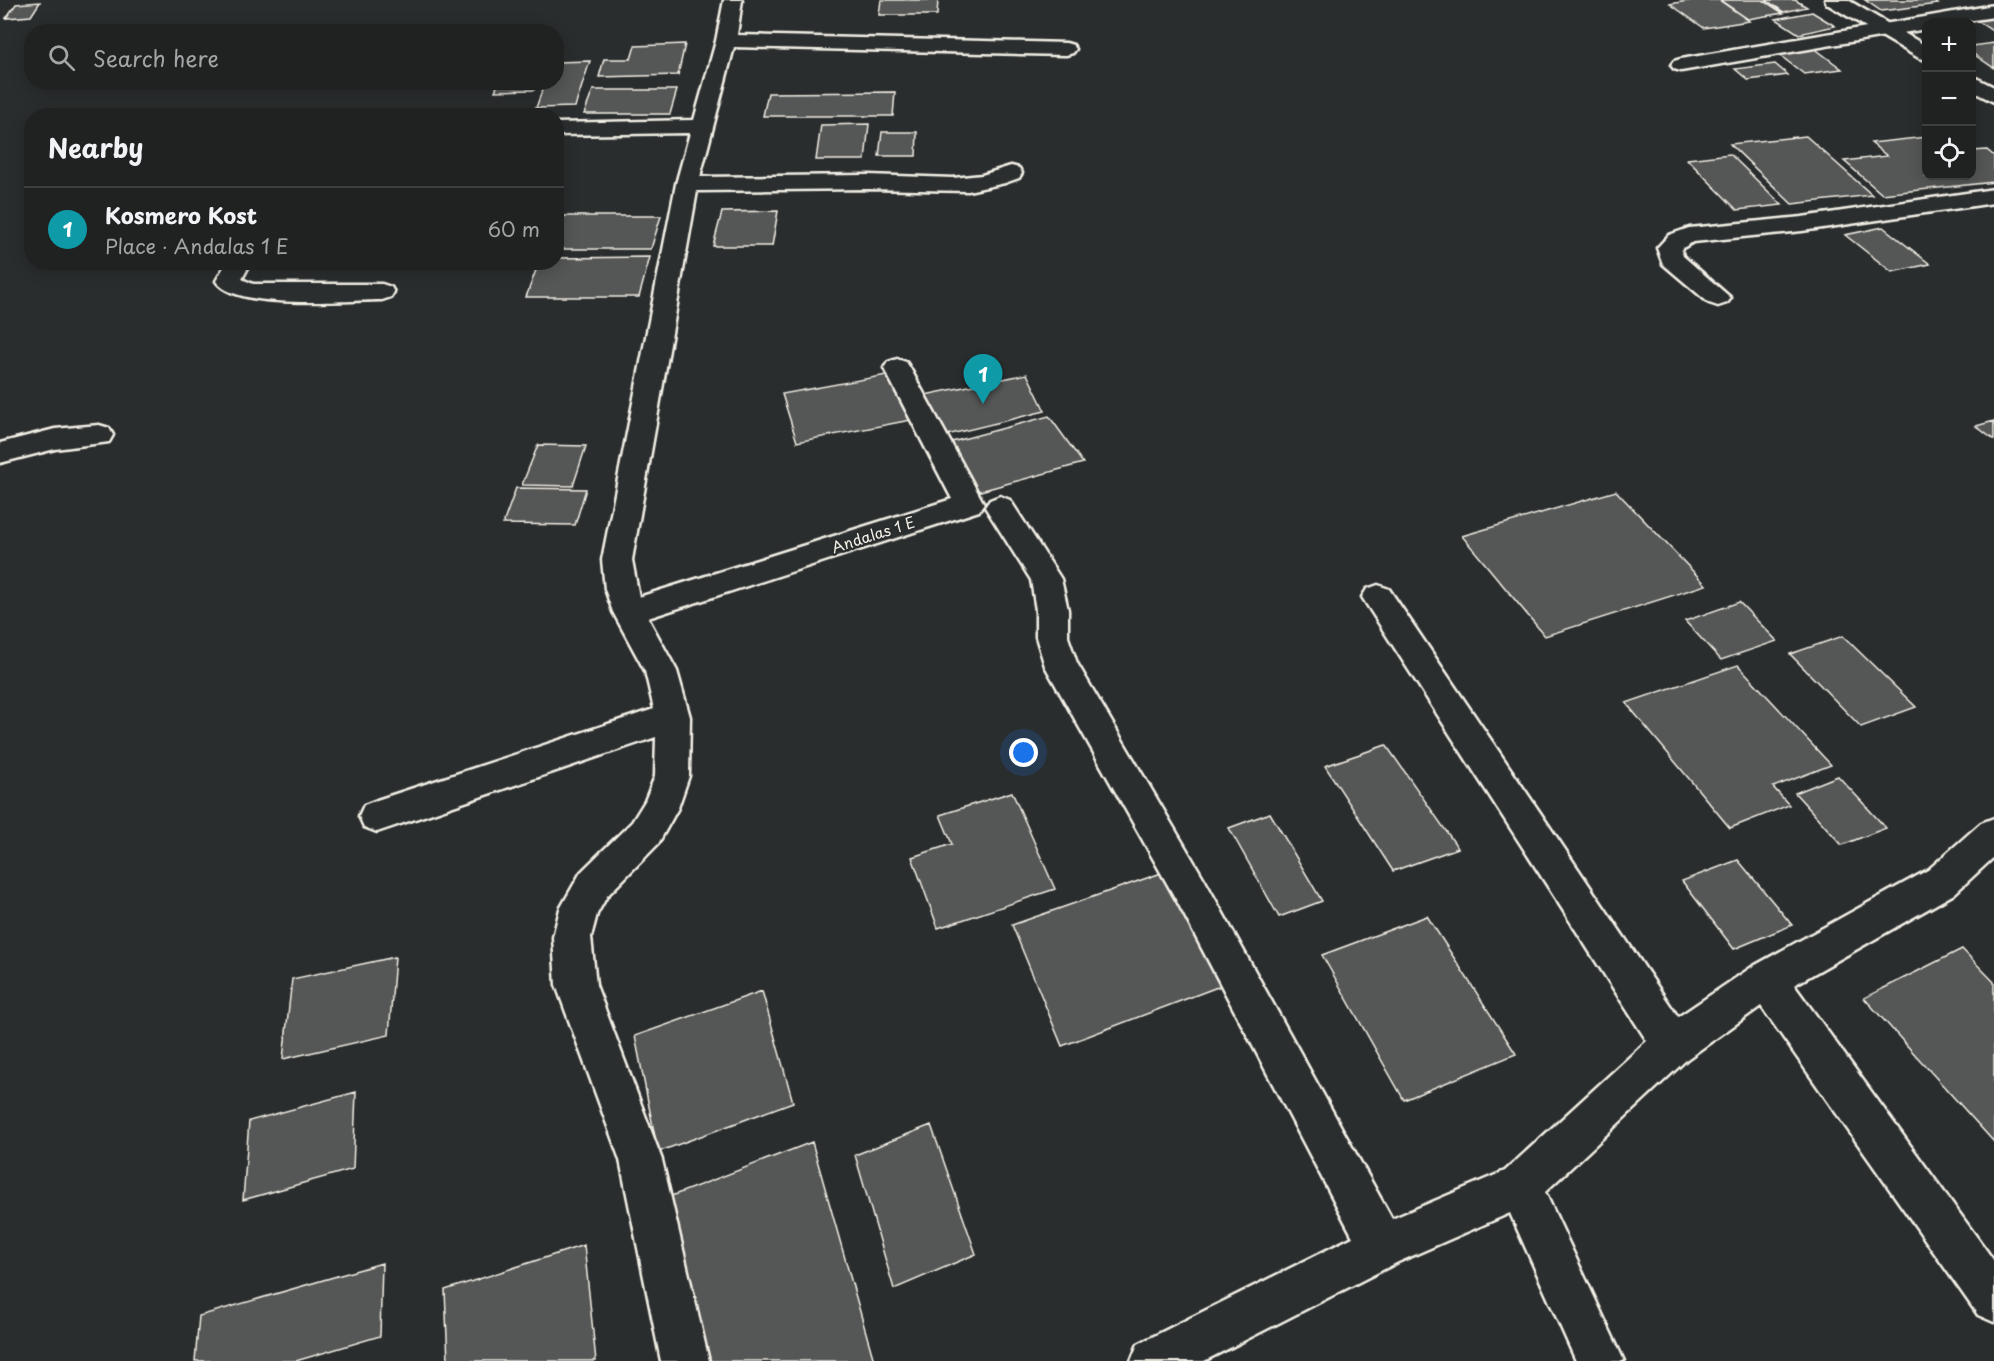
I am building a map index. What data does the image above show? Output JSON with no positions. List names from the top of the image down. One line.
{"streets":{"street":["Andalas 1 E"]},"page":{"map_buttons":["+","−"],"search":"Search here","heading":"Nearby","list":[{"mark":"1","name":"Kosmero Kost","note":"Place · Andalas 1 E","value":"60 m"}],"pins":"1"}}
